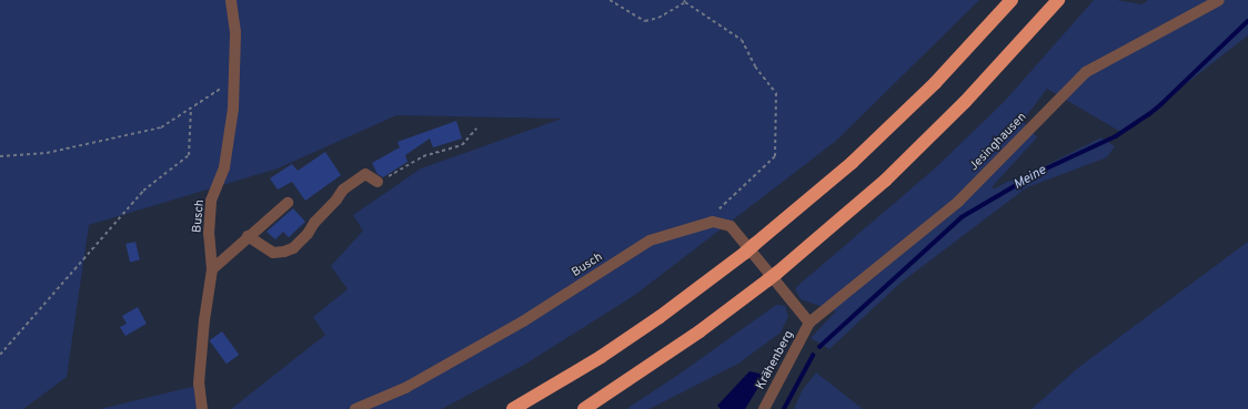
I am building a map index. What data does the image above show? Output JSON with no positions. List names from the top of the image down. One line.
{"streets":{"street":["Jesinghausen","Busch","Krähenberg"]},"crossings":[["Jesinghausen","Busch"],["Jesinghausen","Krähenberg"],["Busch","Krähenberg"]],"water":["Meine"]}
